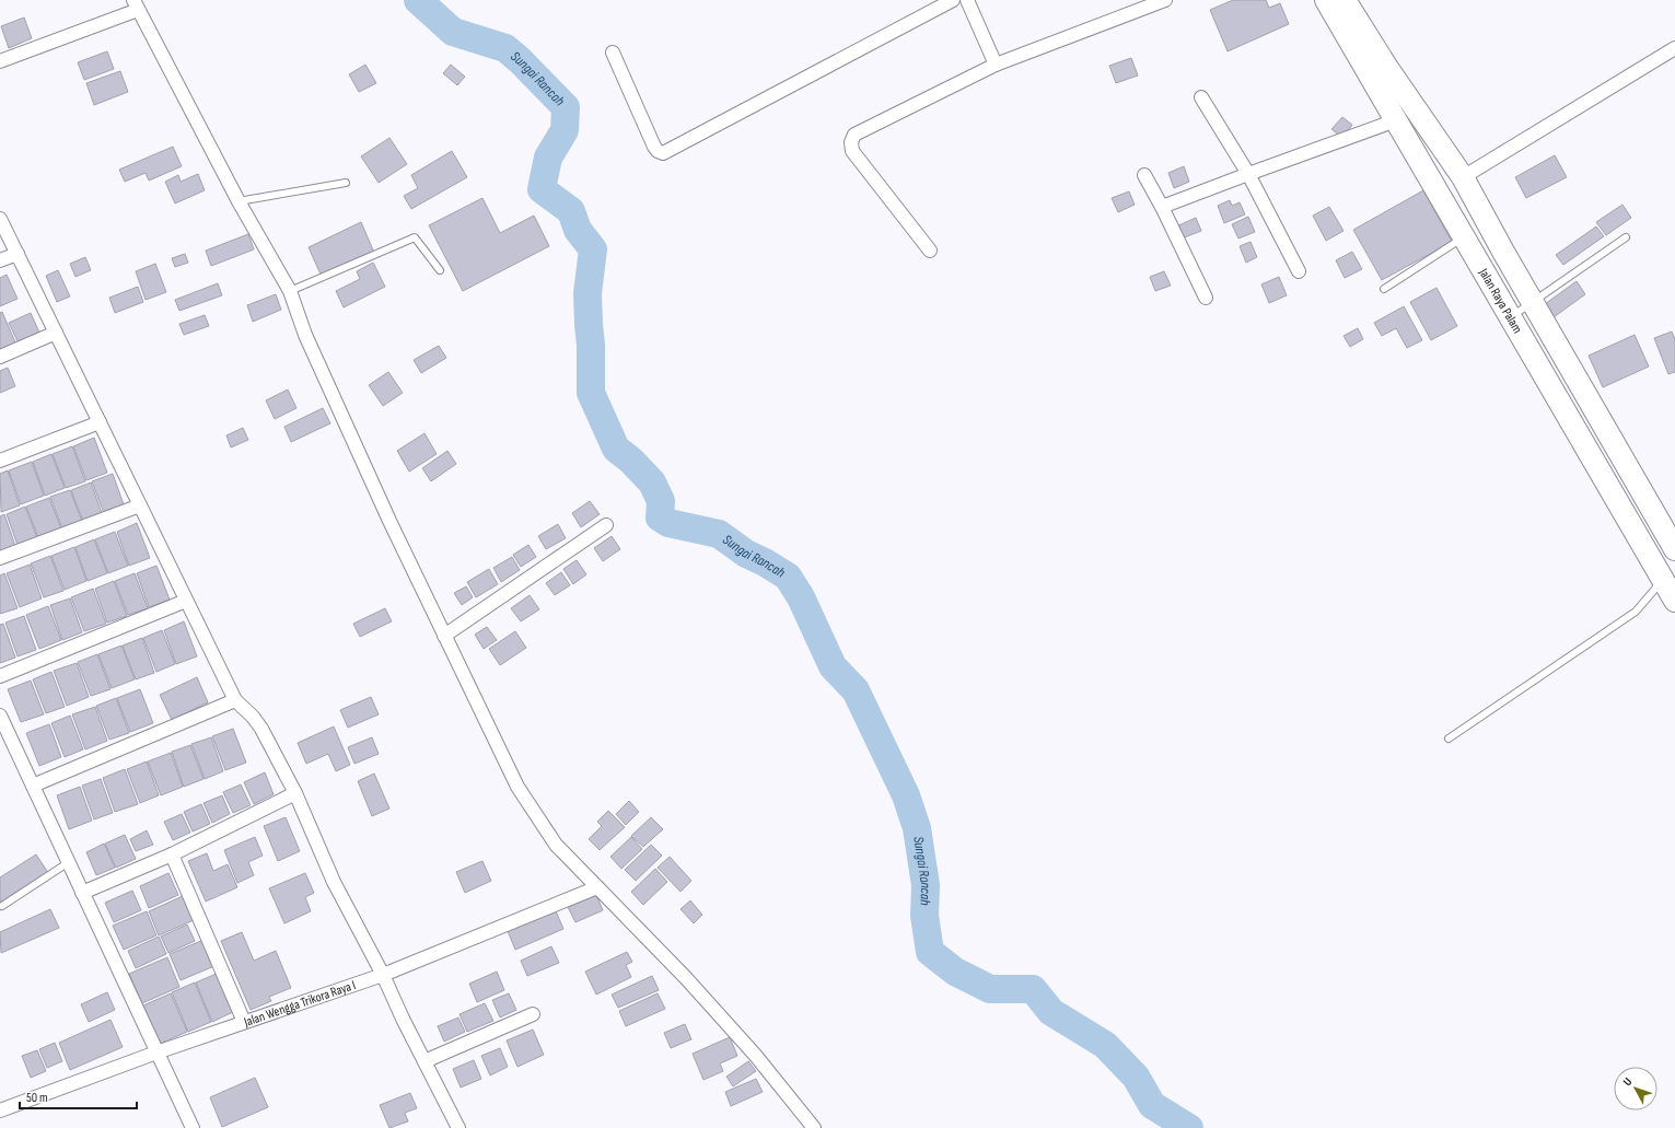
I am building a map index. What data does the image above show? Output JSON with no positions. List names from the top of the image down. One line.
{"streets":{"main road":["Jalan Raya Palam"],"street":["Jalan Wengga Trikora Raya I"]},"water":["Sungai Rancah"],"scale_bar":"50 m","north":"top left"}
